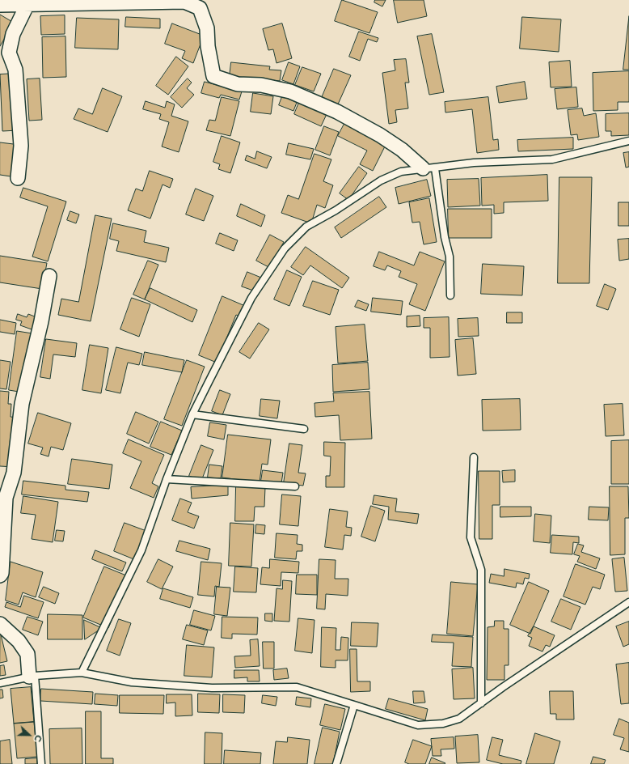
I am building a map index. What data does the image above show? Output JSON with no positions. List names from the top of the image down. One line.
{"north":"right"}
